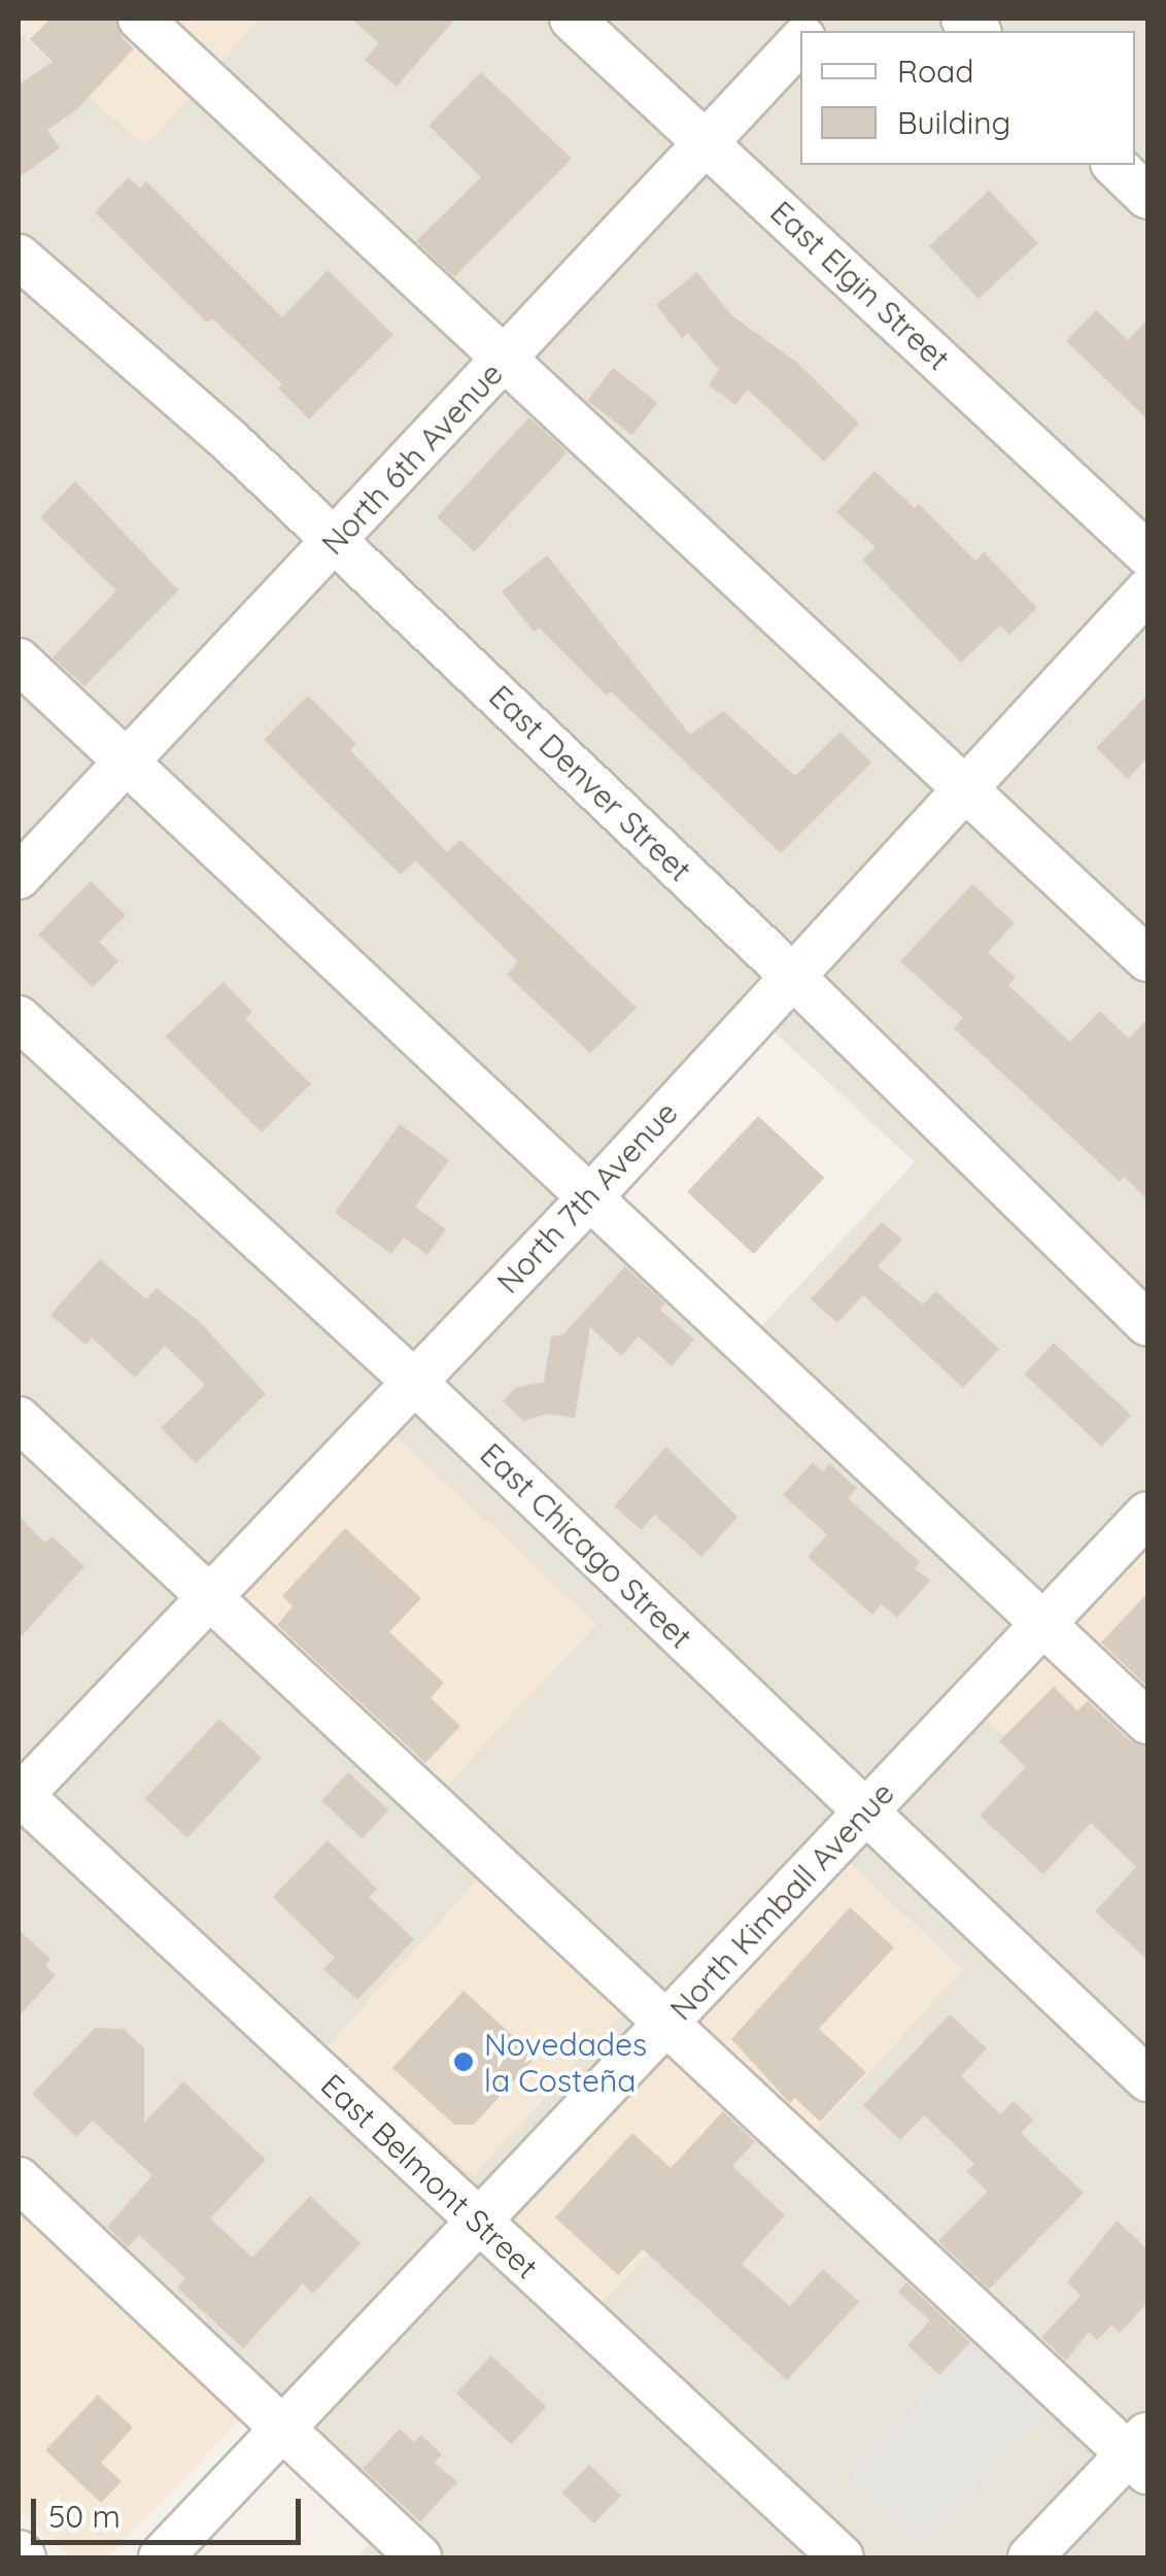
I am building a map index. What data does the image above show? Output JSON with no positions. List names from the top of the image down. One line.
{"streets":{"street":["East Elgin Street","North 6th Avenue","East Denver Street","North 7th Avenue","East Chicago Street","North Kimball Avenue","East Belmont Street"]},"crossings":[["East Elgin Street","North 6th Avenue"],["North 6th Avenue","East Denver Street"],["East Denver Street","North 7th Avenue"],["North 7th Avenue","East Chicago Street"],["North 7th Avenue","East Belmont Street"],["East Chicago Street","North Kimball Avenue"],["North Kimball Avenue","East Belmont Street"]],"places":["Novedades la Costeña"],"legend":["Road","Building"],"scale_bar":"50 m"}
